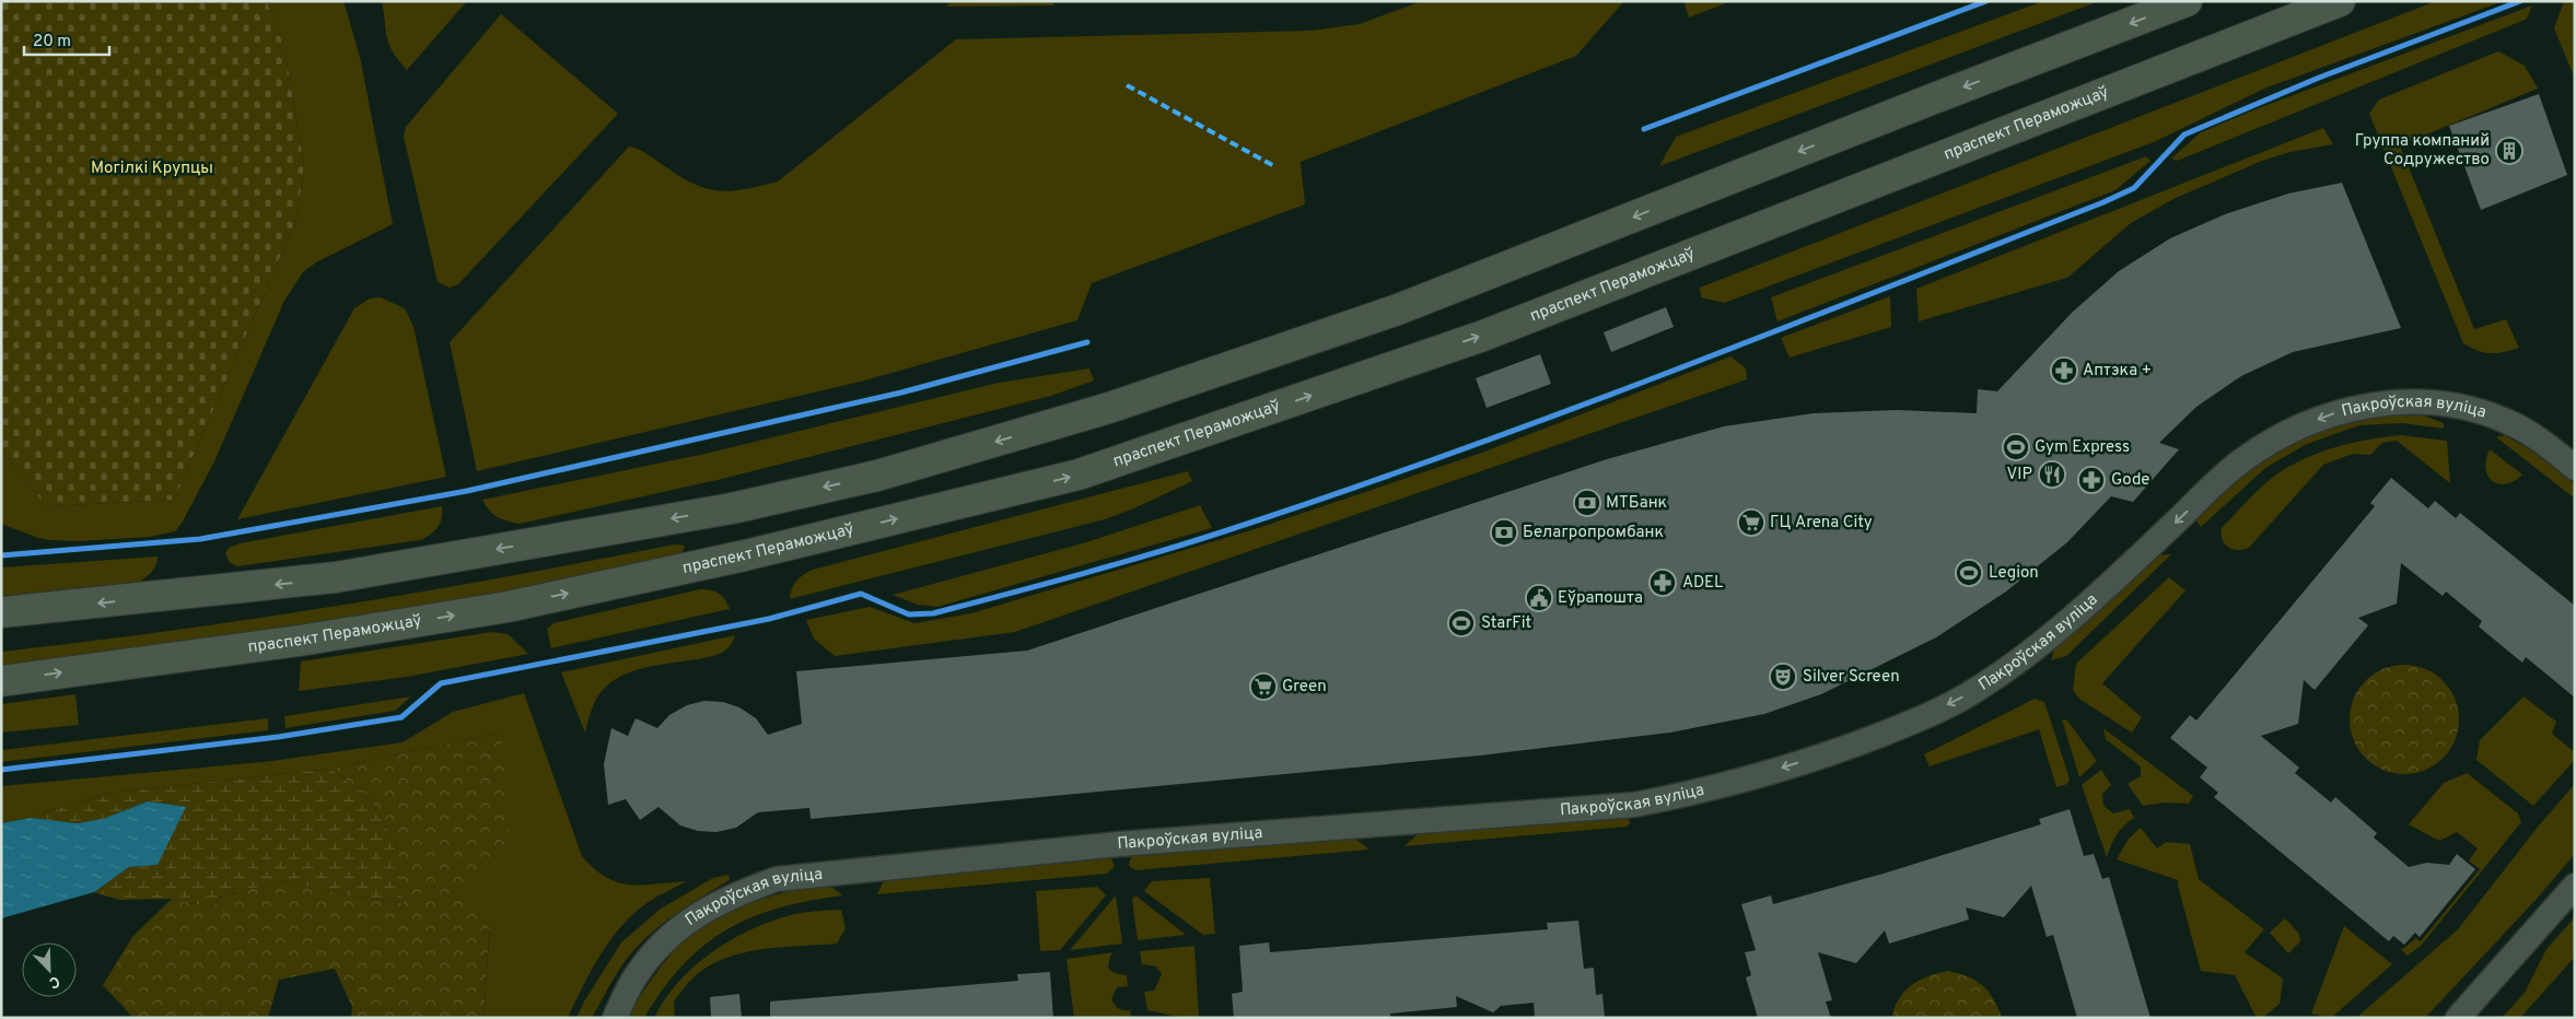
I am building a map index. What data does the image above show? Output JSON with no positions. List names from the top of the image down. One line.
{"streets":{"main road":["праспект Пераможцаў"],"street":["Пакроўская вуліца"]},"one_way":["Пакроўская вуліца"],"parks":["Могілкі Крупцы"],"places":{"building":["Группа компаний Содружество"],"pharmacy":["Аптэка +","Gode","ADEL"],"sports":["Gym Express","Legion","StarFit"],"restaurant":["VIP"],"bank":["МТБанк","Белагропромбанк"],"supermarket":["ГЦ Arena City","Green"],"public building":["Еўрапошта"],"theatre":["Silver Screen"]},"scale_bar":"20 m","north":"bottom right"}
